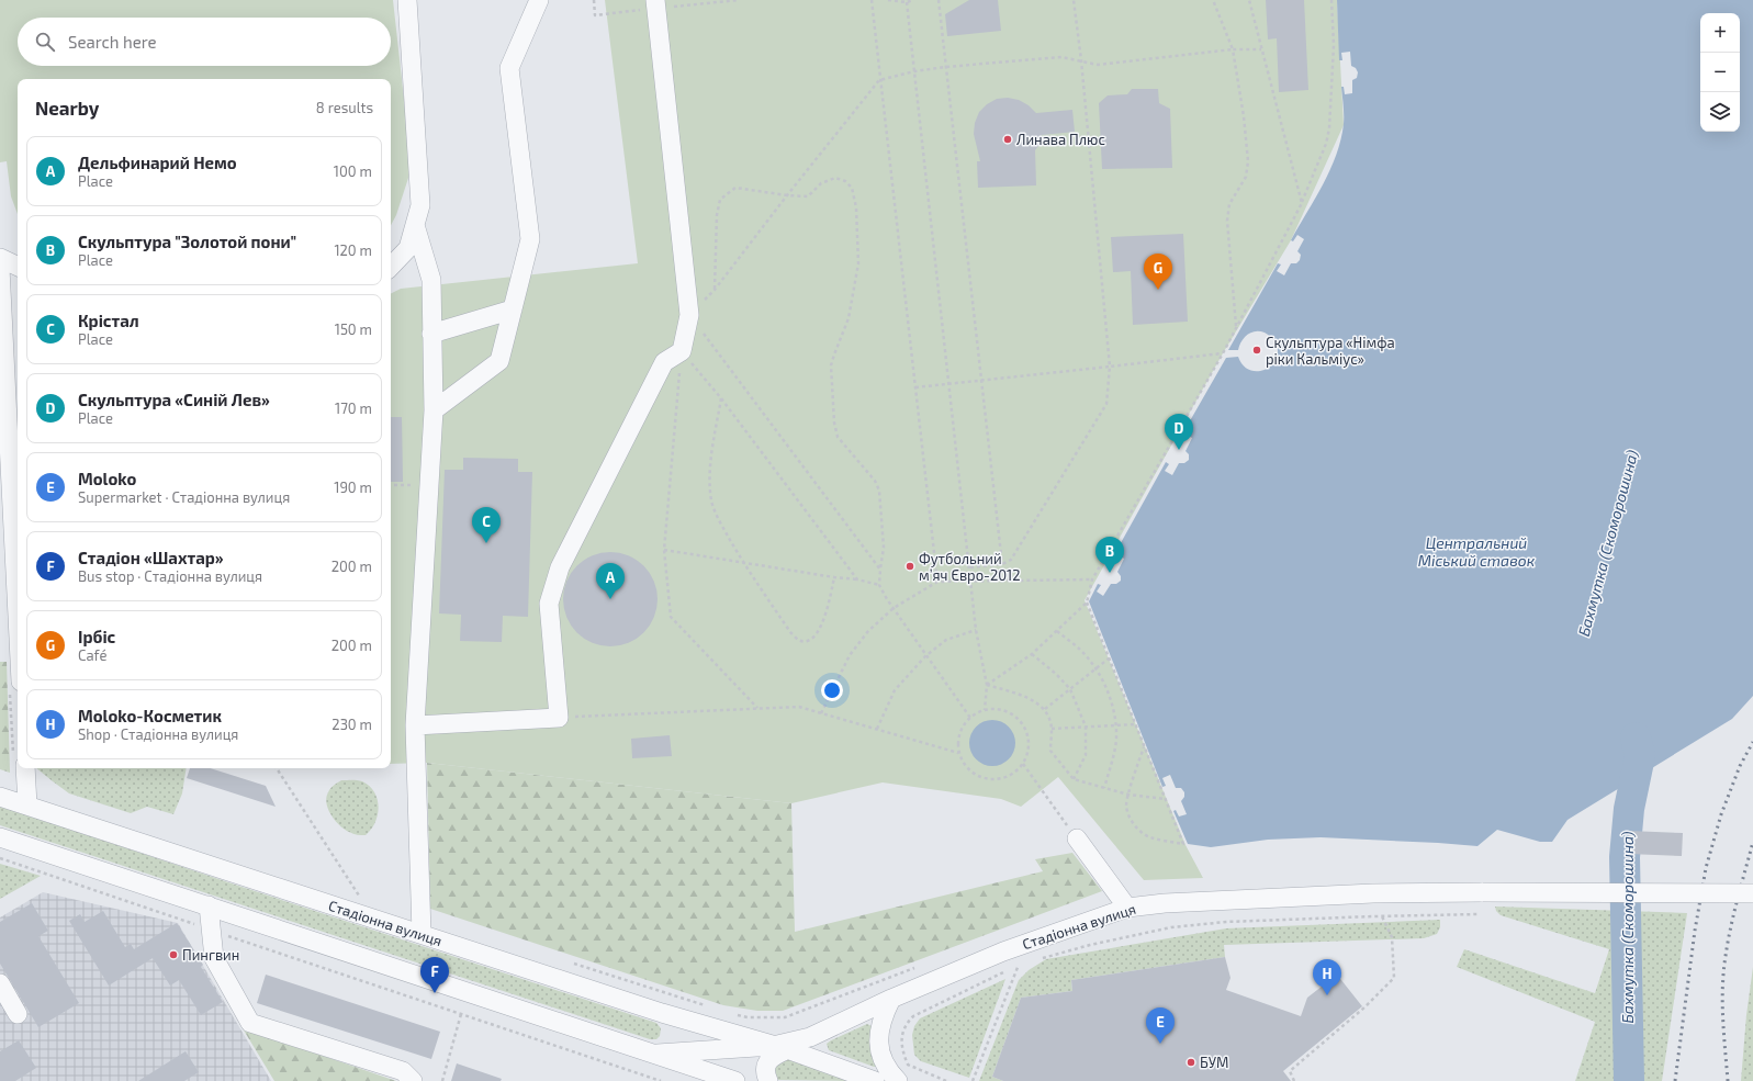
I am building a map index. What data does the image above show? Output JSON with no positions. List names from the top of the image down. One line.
{"streets":{"street":["Стадіонна вулиця"]},"water":["Центральний Міський ставок","Бахмутка (Скоморошина)"],"places":["Линава Плюс","Скульптура «Німфа ріки Кальміус»","Футбольний мʼяч Євро-2012","Пингвин","БУМ"],"page":{"map_buttons":["+","−"],"search":"Search here","heading":["Nearby","8 results"],"list":[{"mark":"A","name":"Дельфинарий Немо","note":"Place","value":"100 m"},{"mark":"B","name":"Скульптура \"Золотой пони\"","note":"Place","value":"120 m"},{"mark":"C","name":"Крістал","note":"Place","value":"150 m"},{"mark":"D","name":"Скульптура «Синій Лев»","note":"Place","value":"170 m"},{"mark":"E","name":"Moloko","note":"Supermarket · Стадіонна вулиця","value":"190 m"},{"mark":"F","name":"Стадіон «Шахтар»","note":"Bus stop · Стадіонна вулиця","value":"200 m"},{"mark":"G","name":"Ірбіс","note":"Café","value":"200 m"},{"mark":"H","name":"Moloko-Косметик","note":"Shop · Стадіонна вулиця","value":"230 m"}],"pins":["G","D","C","B","A","F","H","E"]}}
